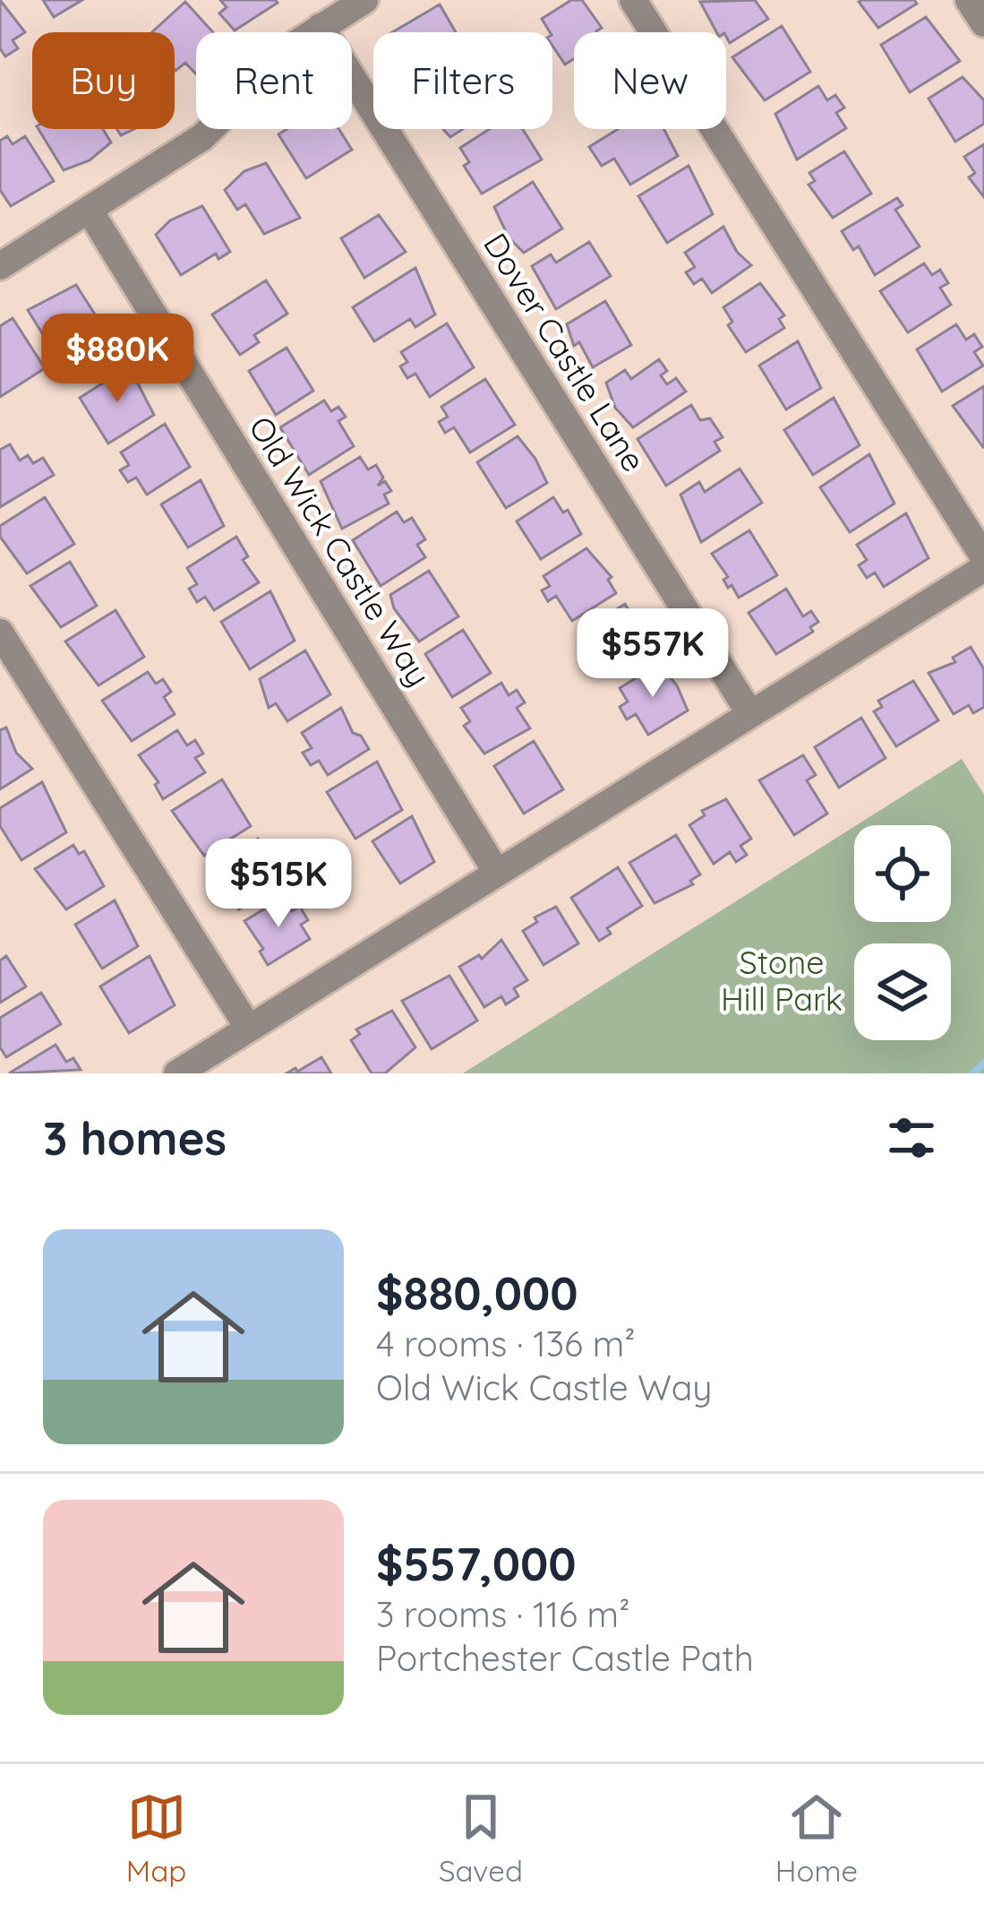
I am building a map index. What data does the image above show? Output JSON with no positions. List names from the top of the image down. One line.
{"streets":{"street":["Dover Castle Lane","Old Wick Castle Way"]},"parks":["Stone Hill Park"],"page":{"chip":["Buy","Rent","Filters","New"],"price":["$880K","$557K","$515K"],"heading":"3 homes","list":[{"name":"$880,000","note":"4 rooms · 136 m² · Old Wick Castle Way"},{"name":"$557,000","note":"3 rooms · 116 m² · Portchester Castle Path"}],"tabs":["Map","Saved","Home"]}}
